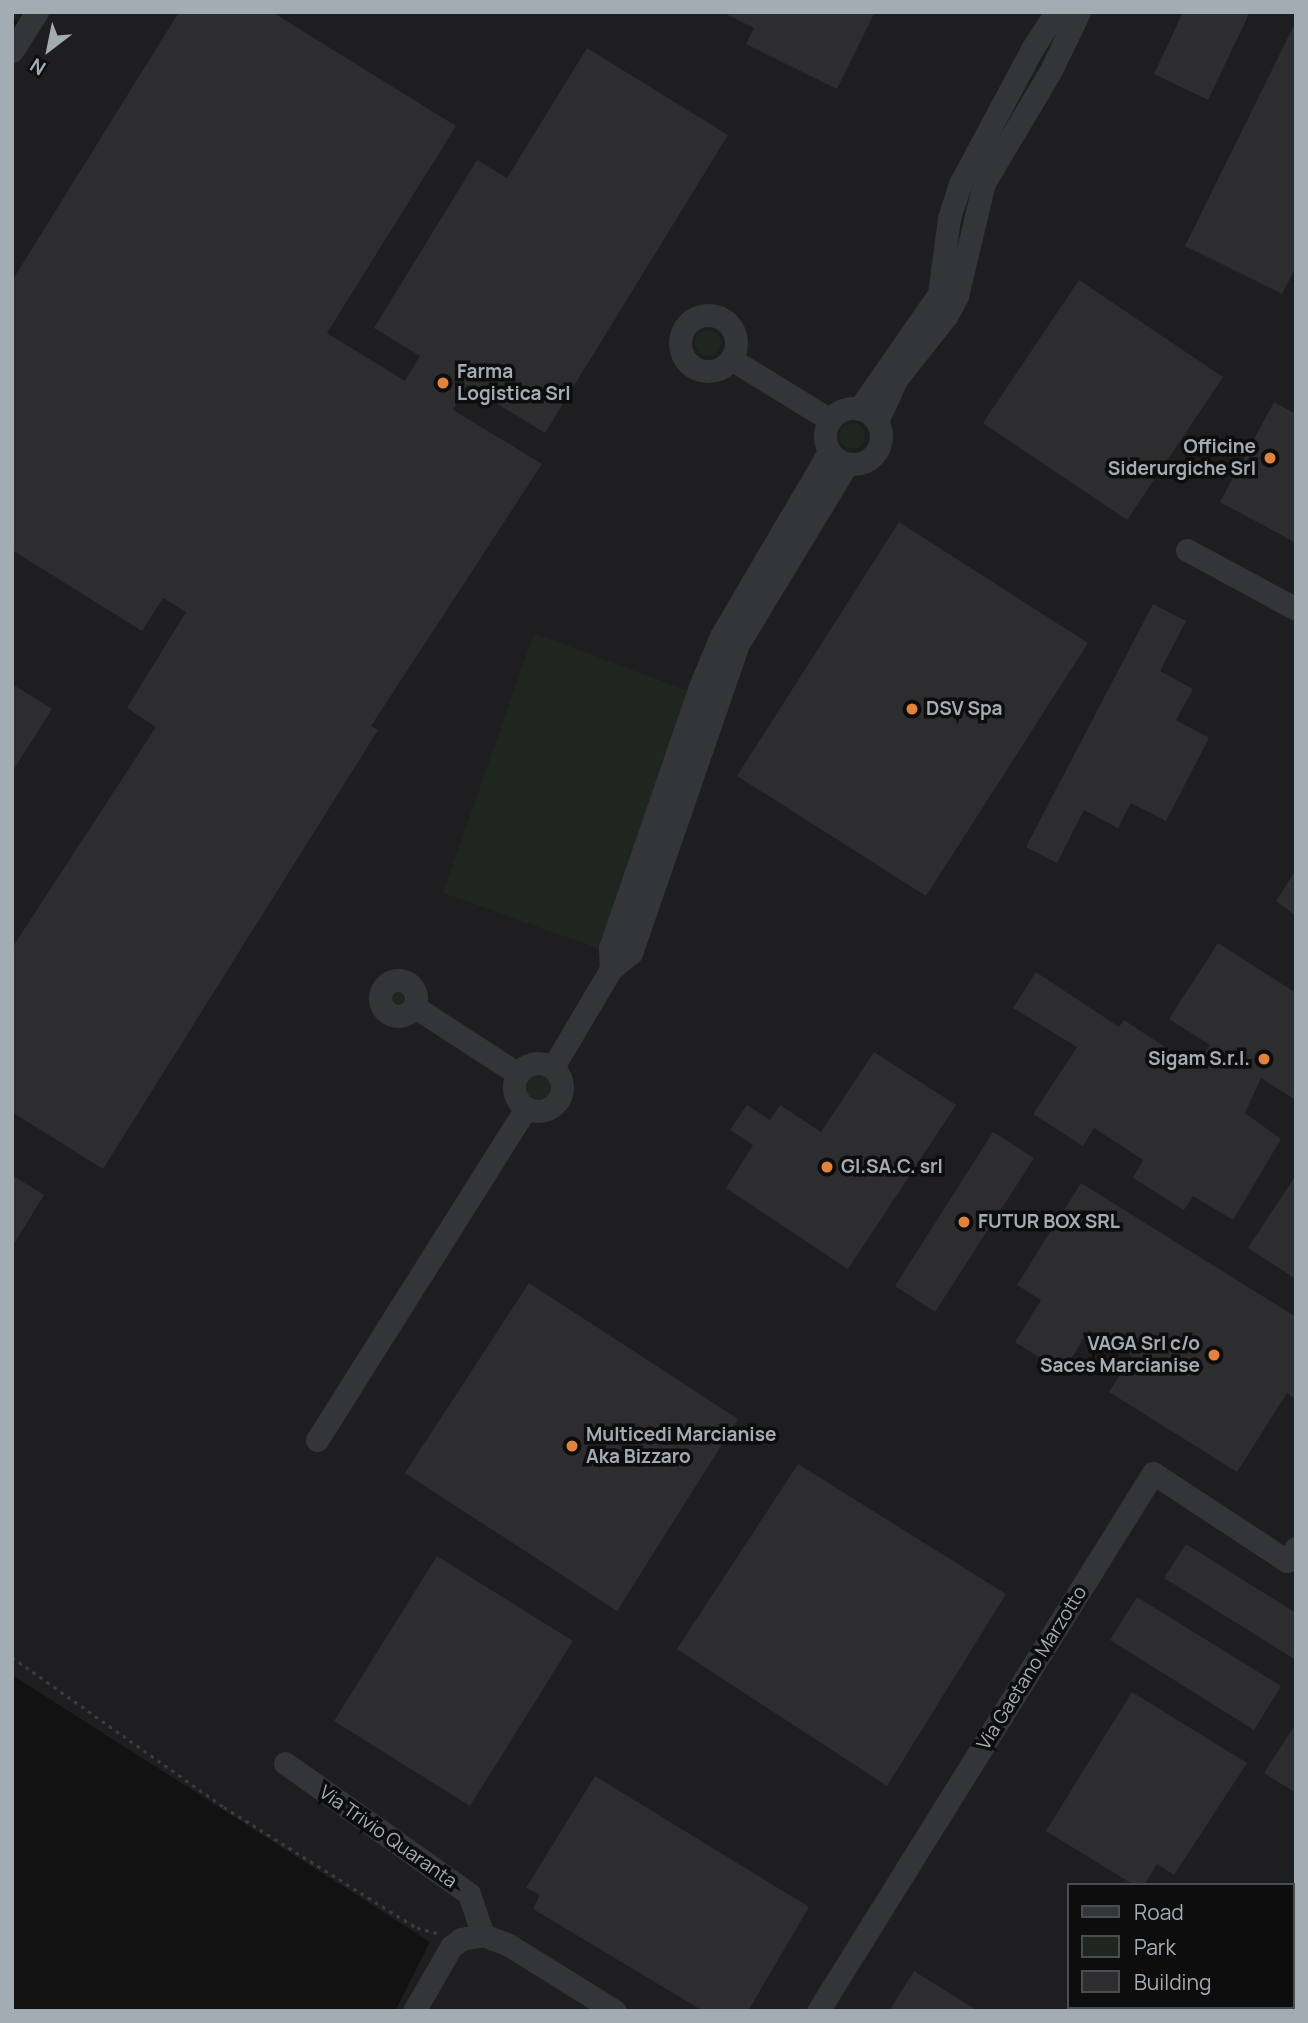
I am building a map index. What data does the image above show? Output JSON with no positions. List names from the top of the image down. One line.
{"streets":{"street":["Via Gaetano Marzotto","Via Trivio Quaranta"]},"places":["Farma Logistica Srl","Officine Siderurgiche Srl","DSV Spa","Sigam S.r.l.","GI.SA.C. srl","FUTUR BOX SRL","VAGA Srl c/o Saces Marcianise","Multicedi Marcianise Aka Bizzaro"],"legend":["Road","Park","Building"],"north":"bottom left"}
